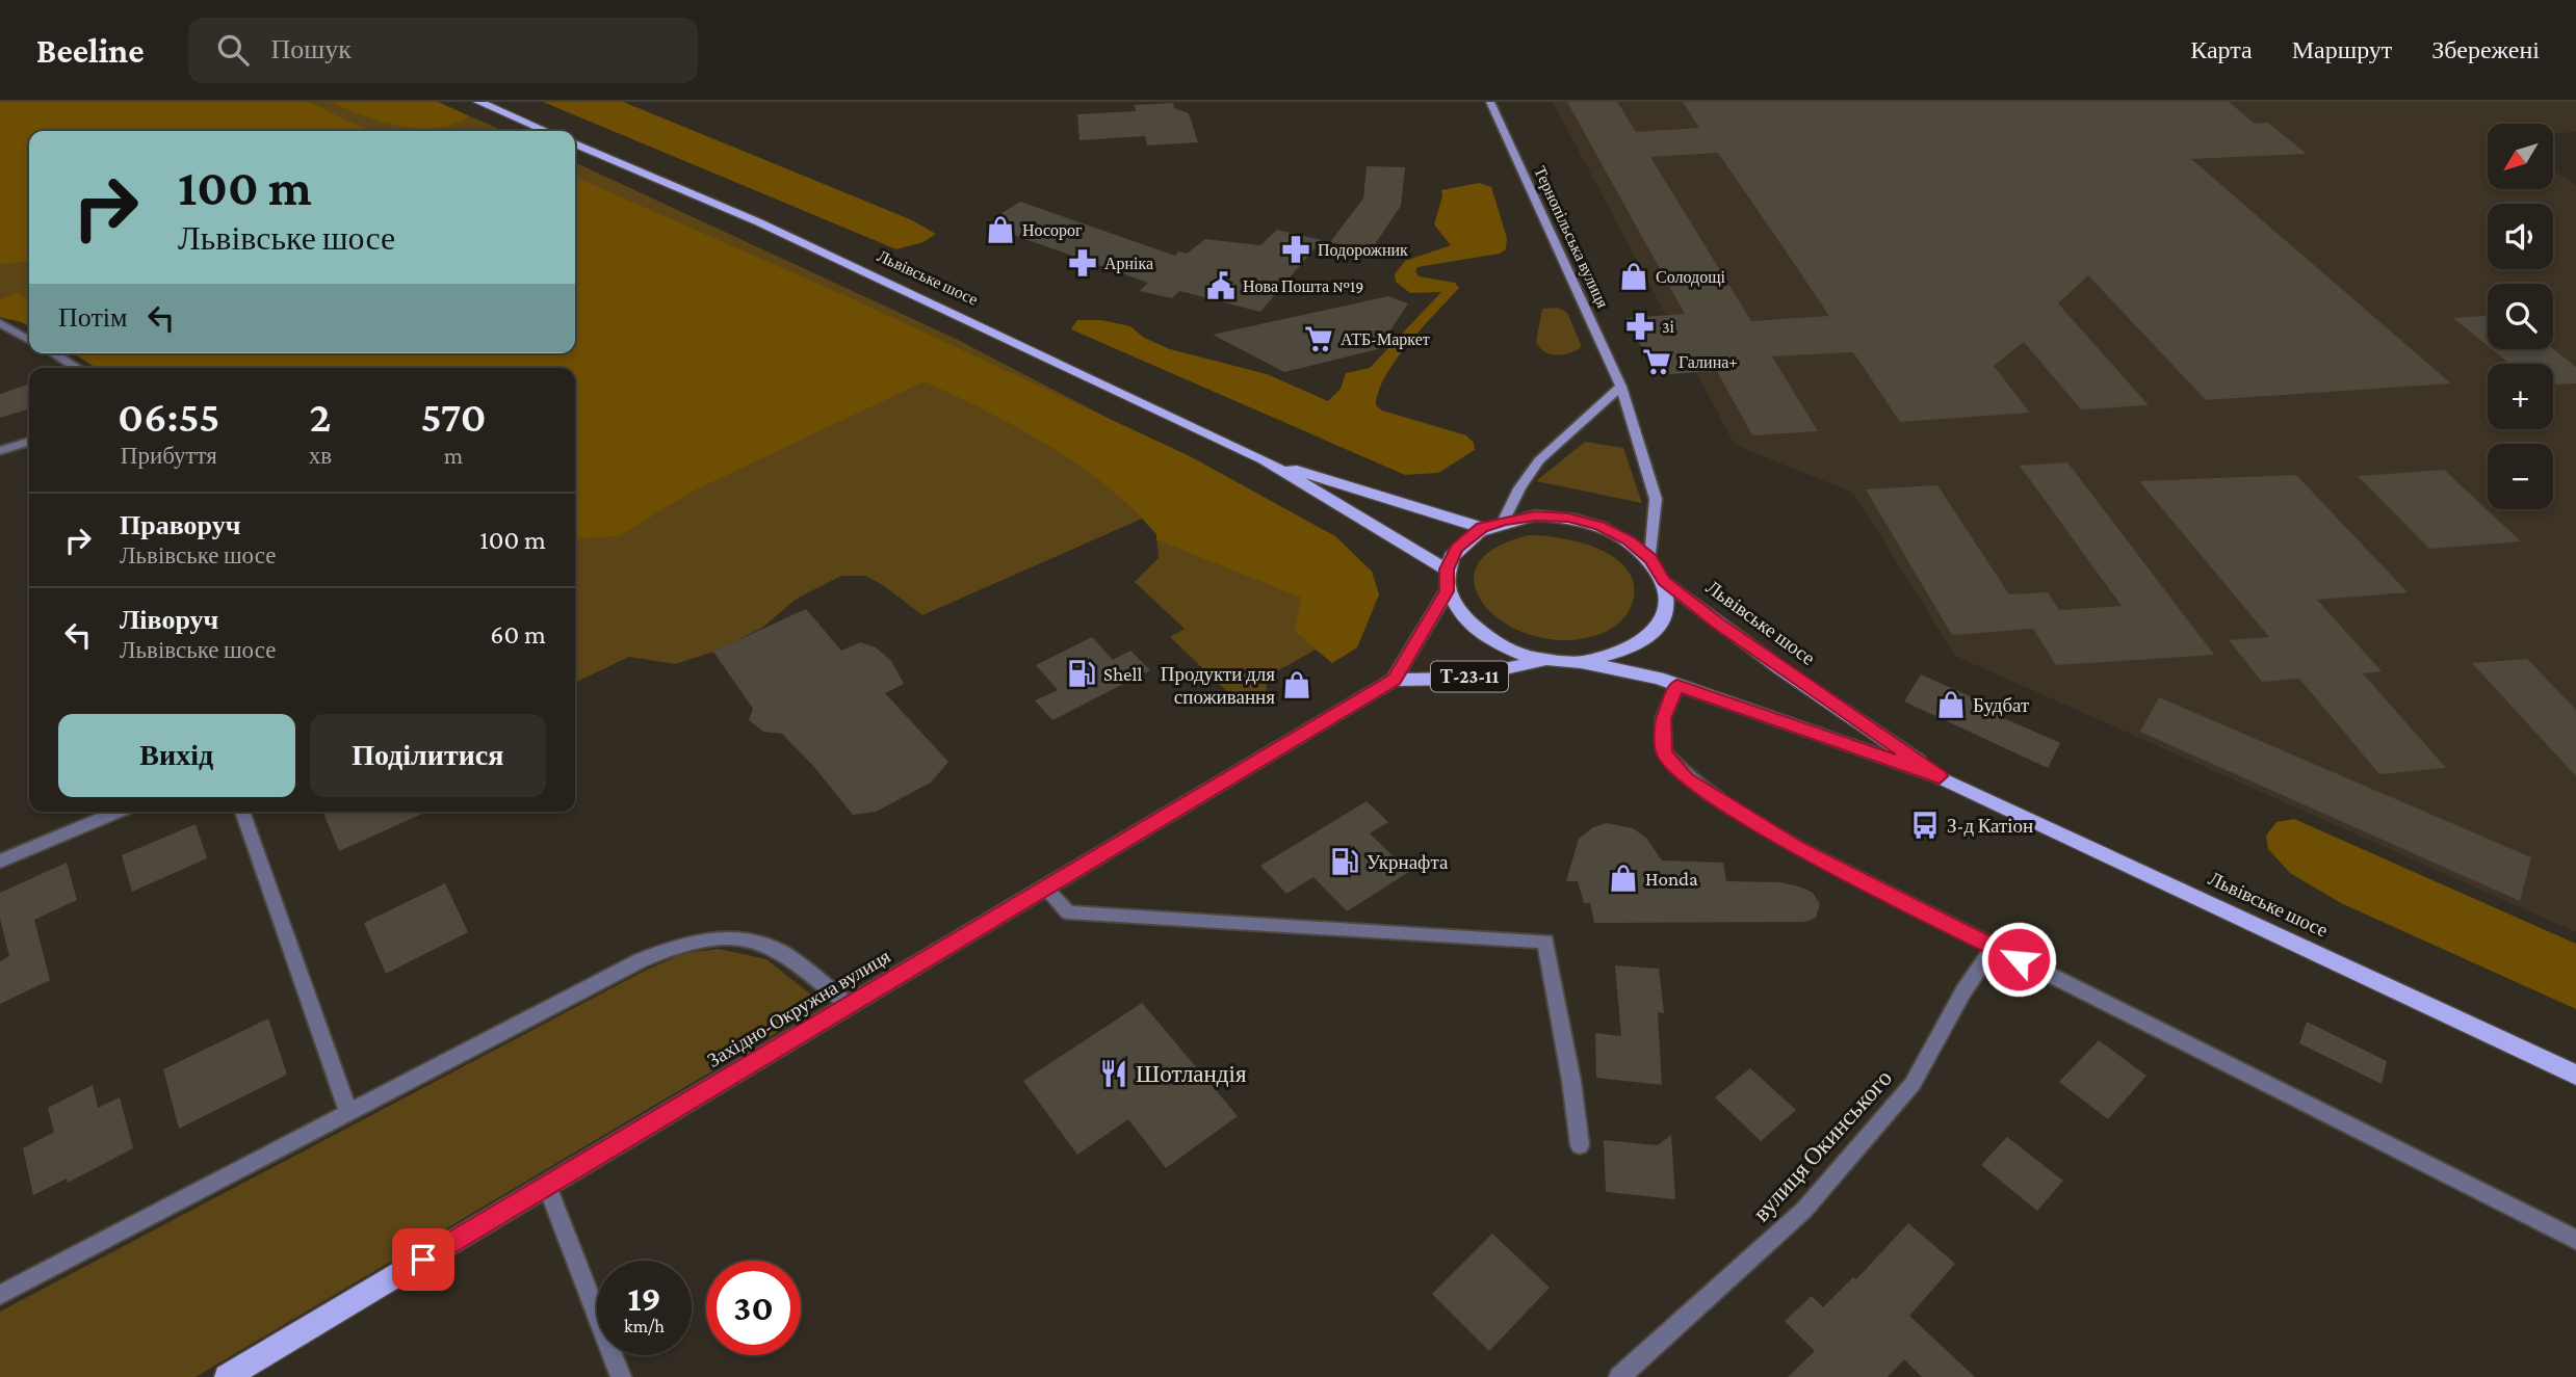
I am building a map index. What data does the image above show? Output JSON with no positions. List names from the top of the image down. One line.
{"streets":{"main road":["Тернопільська вулиця","Львівське шосе","Т-23-11","Західно-Окружна вулиця"],"street":["вулиця Окинського"]},"crossings":[["Тернопільська вулиця","Львівське шосе"],["Тернопільська вулиця","Т-23-11"],["Тернопільська вулиця","Західно-Окружна вулиця"],["Львівське шосе","Т-23-11"],["Львівське шосе","Західно-Окружна вулиця"],["Т-23-11","Західно-Окружна вулиця"]],"places":{"shop":["Носорог","Солодощі","Продукти для споживання","Будбат","Honda"],"pharmacy":["Подорожник","Арніка","3і"],"public building":["Нова Пошта №19"],"supermarket":["АТБ-Маркет","Галина+"],"fuel station":["Shell","Укрнафта"],"bus stop":["З-д Катіон"],"restaurant":["Шотландія"]},"north":"bottom left","page":{"header":"Beeline","search":"Пошук","nav":["Карта","Маршрут","Збережені"],"map_buttons":["+","−"],"turn":["100 m","Львівське шосе"],"then":"Потім","eta":["06:55","Прибуття","2","хв","570","m"],"list":[{"name":"Праворуч","note":"Львівське шосе","value":"100 m"},{"name":"Ліворуч","note":"Львівське шосе","value":"60 m"}],"buttons":["Вихід","Поділитися"],"speed":"19 km/h","limit":"30"}}
